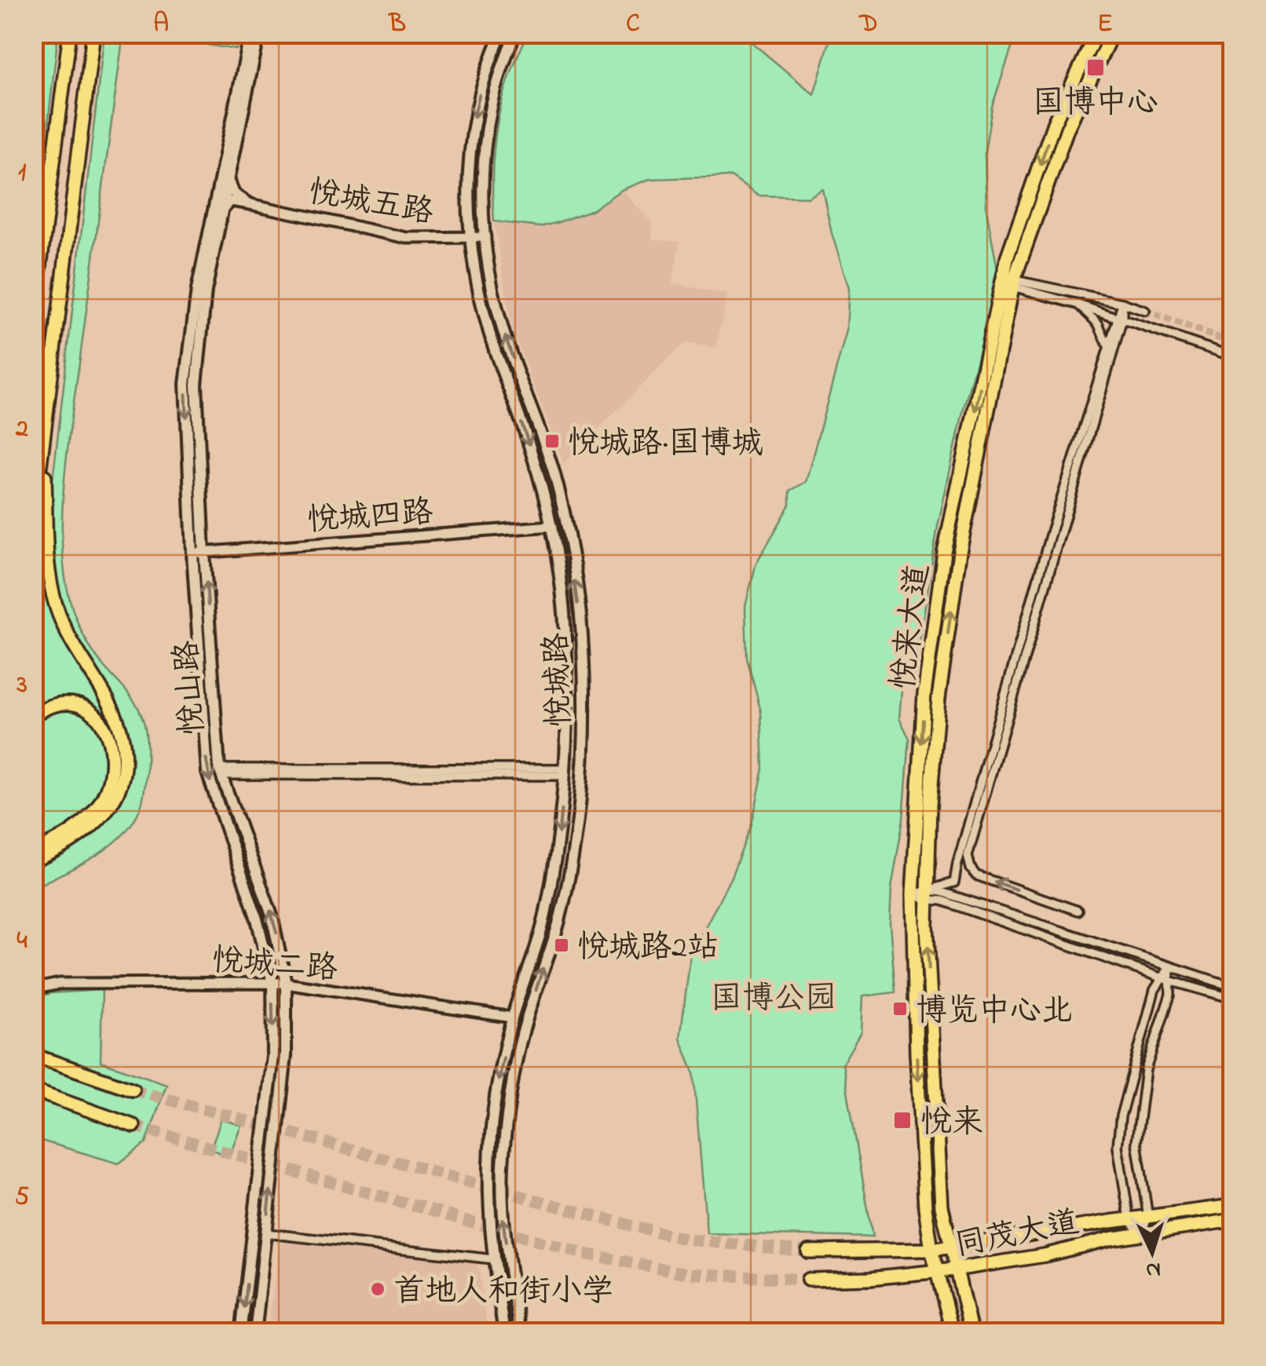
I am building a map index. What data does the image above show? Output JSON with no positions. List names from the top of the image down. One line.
{"streets":{"main road":["悦来大道","悦城路","悦山路","同茂大道"],"street":["悦城五路","悦城四路","悦城二路"]},"crossings":[["悦城五路","悦城路"],["悦城四路","悦城路"],["悦城四路","悦山路"],["悦来大道","同茂大道"],["悦城路","悦城二路"],["悦山路","悦城二路"]],"parks":["国博公园"],"places":{"transit":["国博中心","悦城路·国博城","悦城路2站","博览中心北","悦来"],"other":["首地人和街小学"]},"north":"bottom","grid":{"columns":["A","B","C","D","E"],"rows":["1","2","3","4","5"]}}
